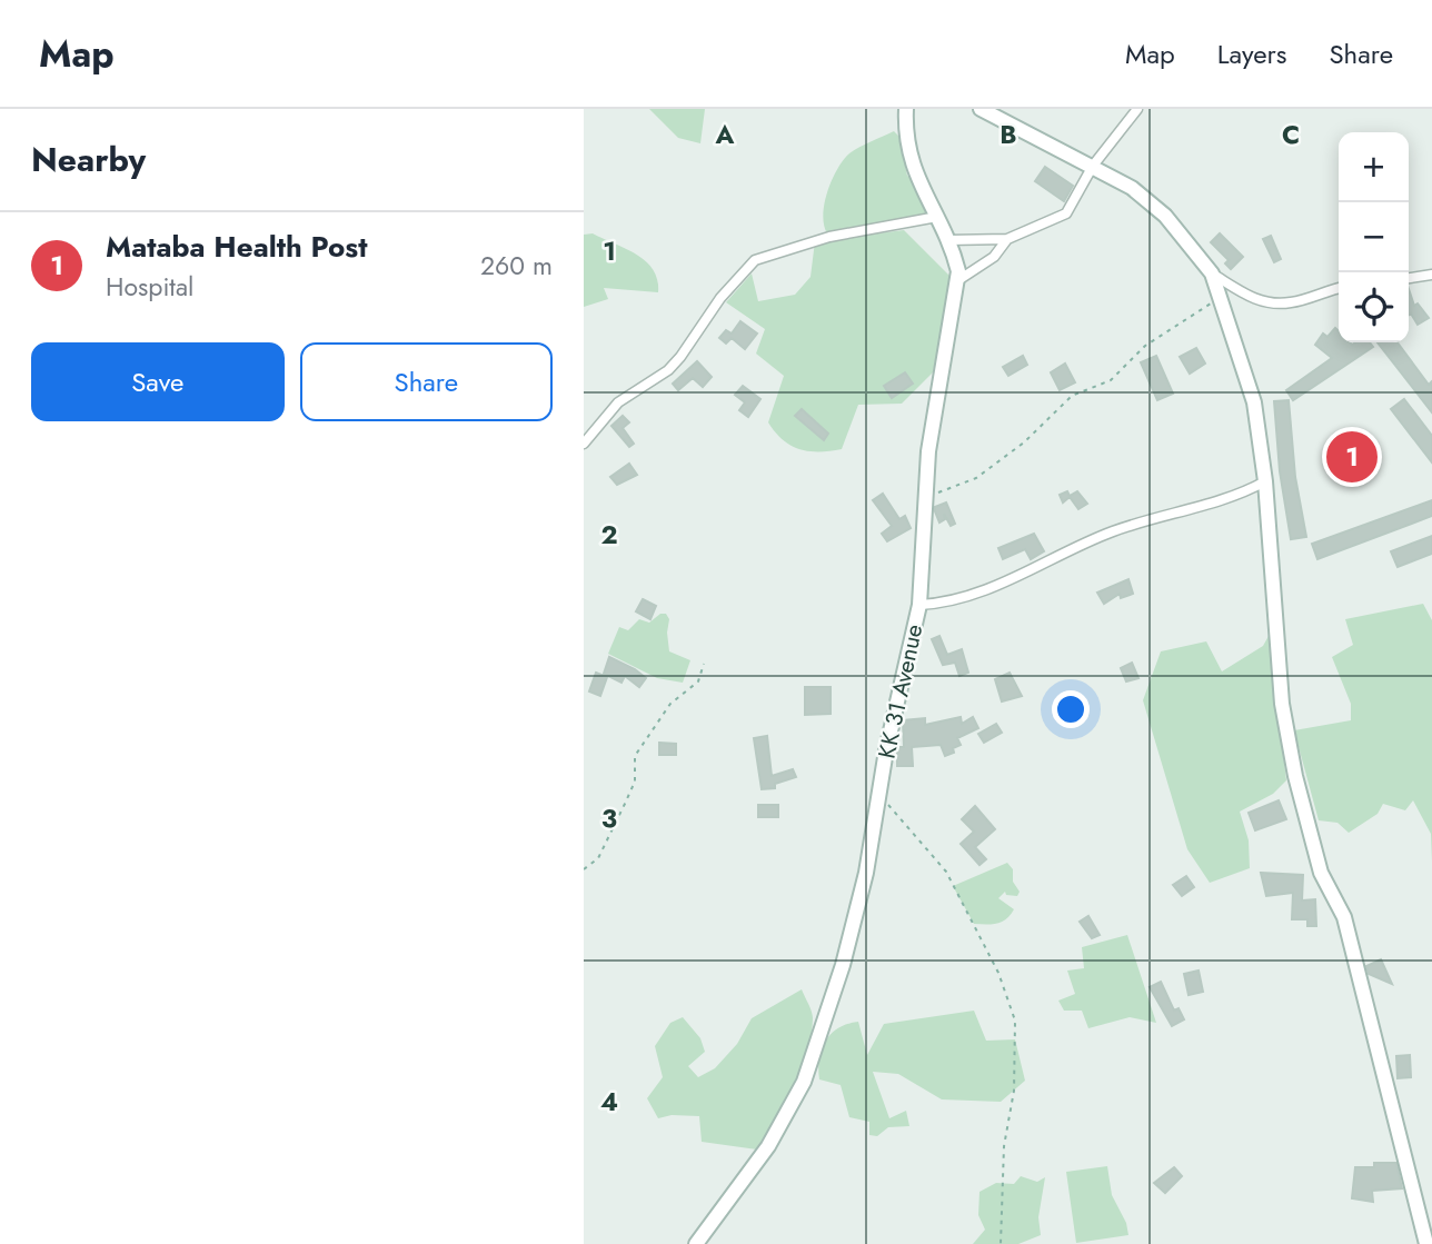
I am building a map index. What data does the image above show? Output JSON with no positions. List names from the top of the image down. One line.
{"streets":{"main road":["KK 31 Avenue"]},"page":{"header":"Map","nav":["Map","Layers","Share"],"heading":"Nearby","map_buttons":["+","−"],"list":[{"mark":"1","name":"Mataba Health Post","note":"Hospital","value":"260 m"}],"buttons":["Save","Share"],"pins":"1"},"grid":{"columns":["A","B","C"],"rows":["1","2","3","4"]}}
